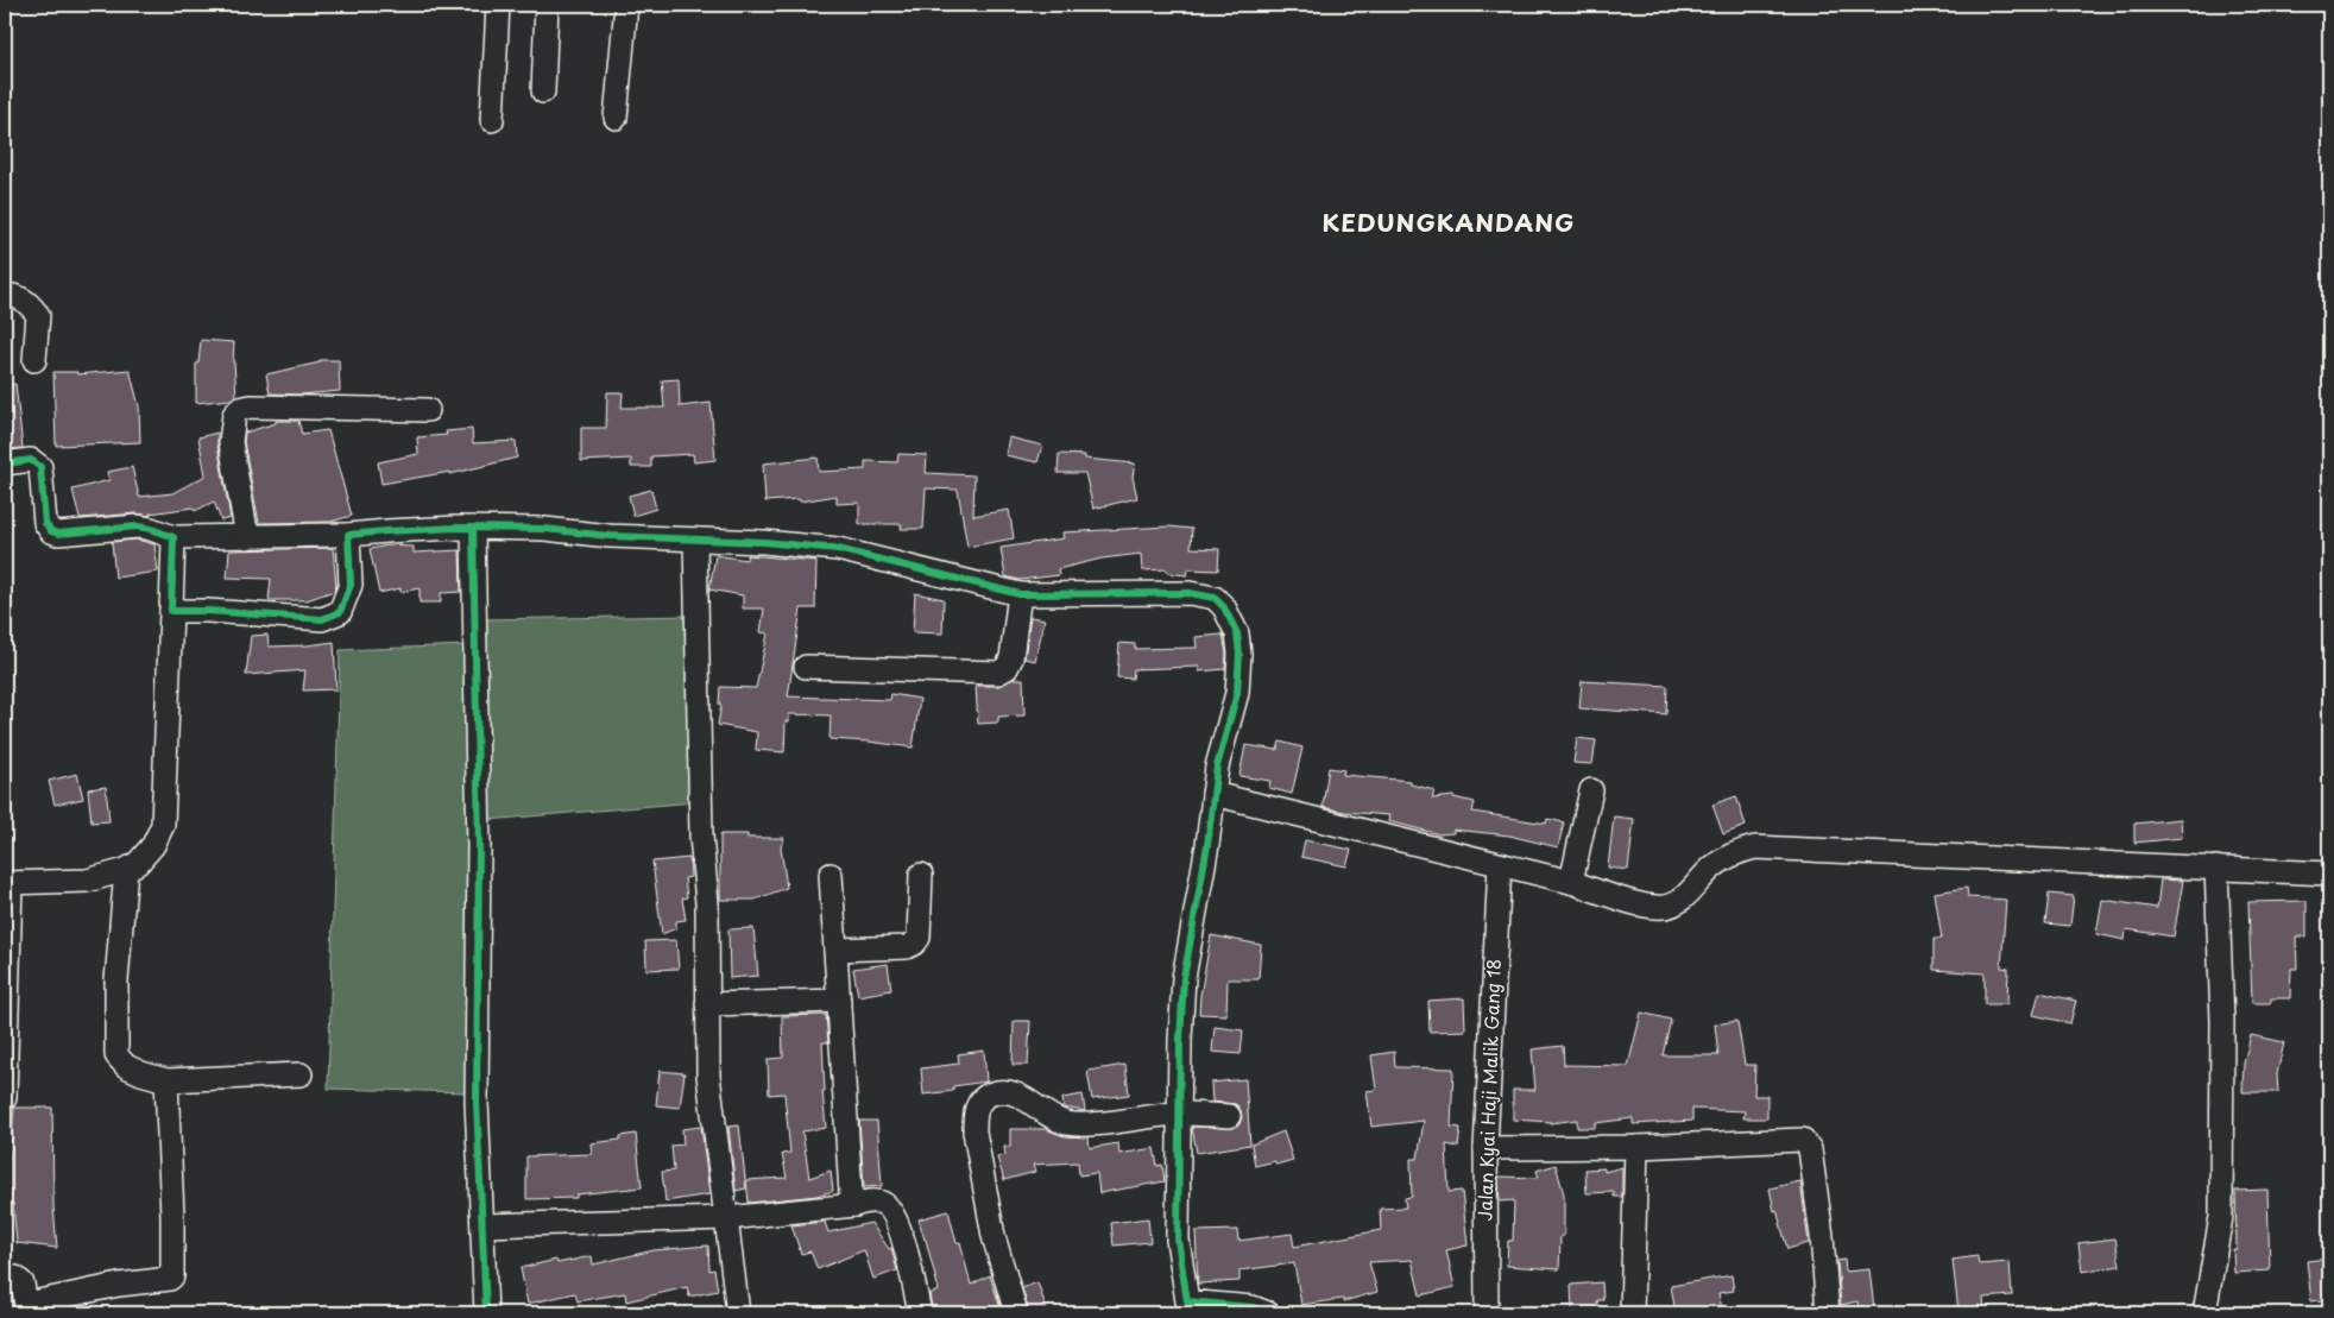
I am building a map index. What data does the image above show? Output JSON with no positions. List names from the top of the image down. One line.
{"streets":{"street":["Jalan Kyai Haji Malik Gang 18"]},"districts":["KEDUNGKANDANG"]}
